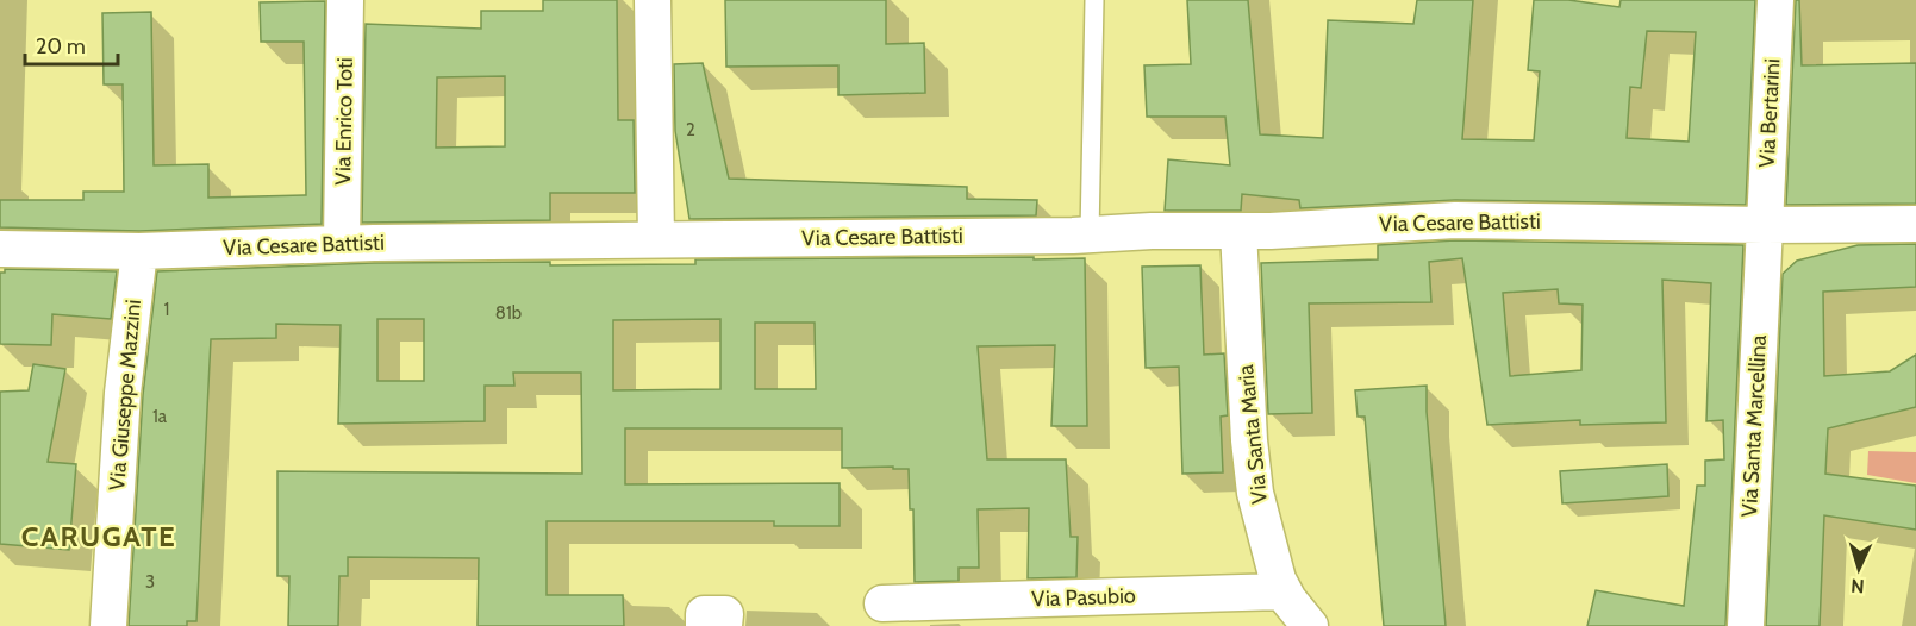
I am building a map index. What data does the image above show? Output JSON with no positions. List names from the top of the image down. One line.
{"streets":{"street":["Via Bertarini","Via Enrico Toti","Via Cesare Battisti","Via Giuseppe Mazzini","Via Santa Marcellina","Via Santa Maria","Via Pasubio"]},"crossings":[["Via Bertarini","Via Cesare Battisti"],["Via Bertarini","Via Santa Marcellina"],["Via Enrico Toti","Via Cesare Battisti"],["Via Cesare Battisti","Via Giuseppe Mazzini"],["Via Cesare Battisti","Via Santa Marcellina"],["Via Cesare Battisti","Via Santa Maria"],["Via Santa Maria","Via Pasubio"]],"districts":["CARUGATE"],"house_numbers":["2","1","81b","1a","3"],"scale_bar":"20 m","north":"bottom"}
